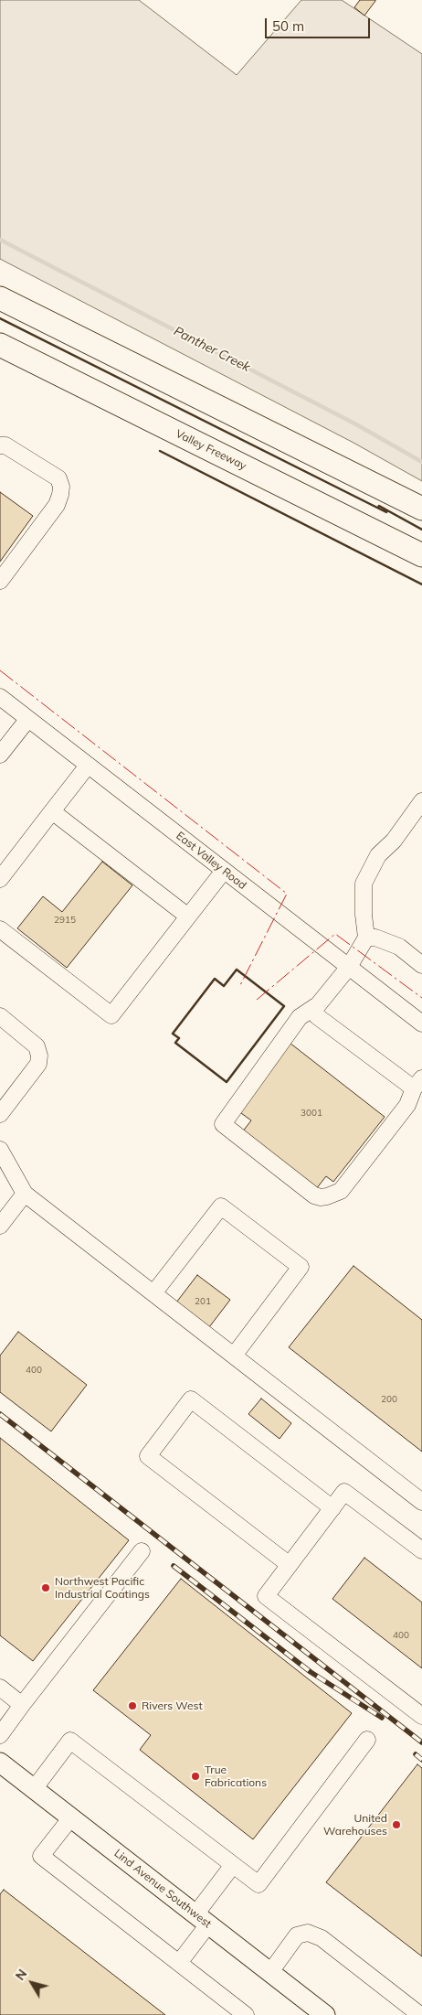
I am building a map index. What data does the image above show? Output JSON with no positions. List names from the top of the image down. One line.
{"streets":{"highway":["Valley Freeway"],"main road":["Lind Avenue Southwest"],"street":["East Valley Road"]},"water":["Panther Creek"],"places":["Northwest Pacific Industrial Coatings","Rivers West","True Fabrications","United Warehouses"],"house_numbers":["2915","3001","201","400","200","400"],"scale_bar":"50 m","north":"top left"}
